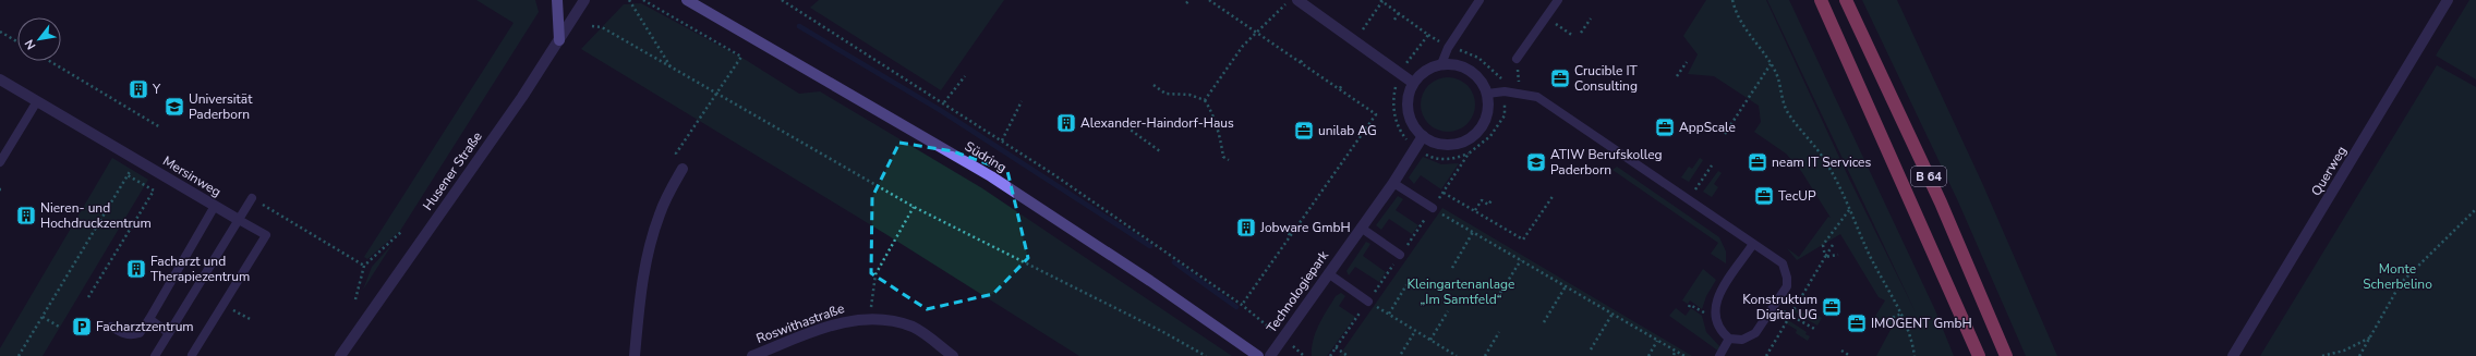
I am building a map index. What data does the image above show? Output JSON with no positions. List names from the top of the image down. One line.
{"streets":{"highway":["B 64"],"main road":["Südring"],"street":["Husener Straße","Querweg","Mersinweg","Technologiepark","Roswithastraße"]},"parks":["Monte Scherbelino","Kleingartenanlage „Im Samtfeld“"],"places":{"office":["Crucible IT Consulting","AppScale","unilab AG","neam IT Services","TecUP","Konstruktum Digital UG","IMOGENT GmbH"],"building":["Y","Alexander-Haindorf-Haus","Nieren- und Hochdruckzentrum","Jobware GmbH","Facharzt und Therapiezentrum"],"school or university":["Universität Paderborn","ATIW Berufskolleg Paderborn"],"parking":["Facharztzentrum"]},"north":"bottom left"}
